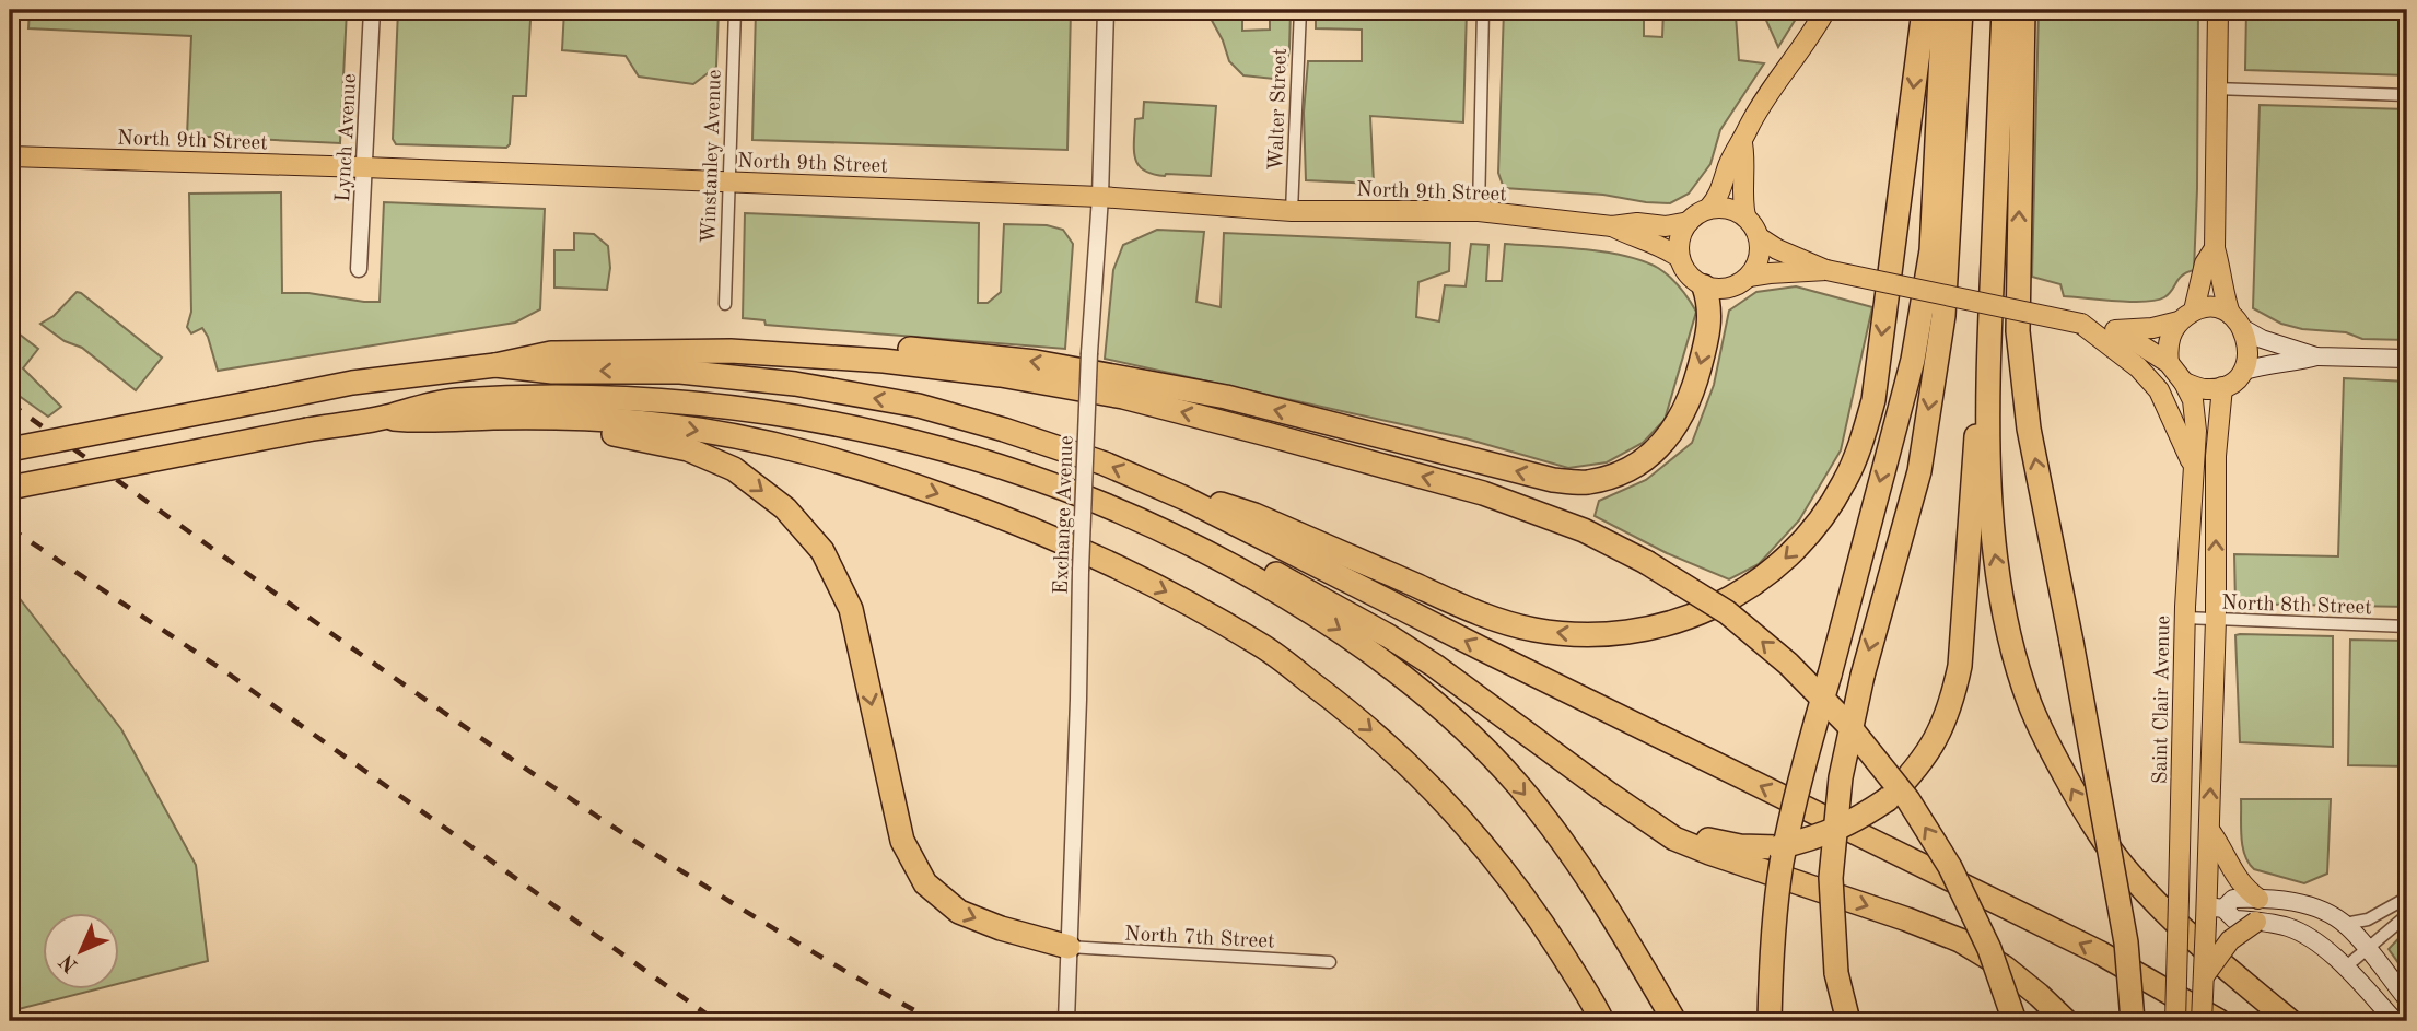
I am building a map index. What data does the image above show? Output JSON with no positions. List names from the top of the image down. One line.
{"streets":{"main road":["North 9th Street","Saint Clair Avenue"],"street":["Walter Street","Lynch Avenue","Winstanley Avenue","Exchange Avenue","North 8th Street","North 7th Street"]},"crossings":[["Walter Street","North 9th Street"],["Lynch Avenue","North 9th Street"],["North 9th Street","Winstanley Avenue"],["North 9th Street","Exchange Avenue"],["Exchange Avenue","North 7th Street"],["North 8th Street","Saint Clair Avenue"]],"north":"bottom left"}
